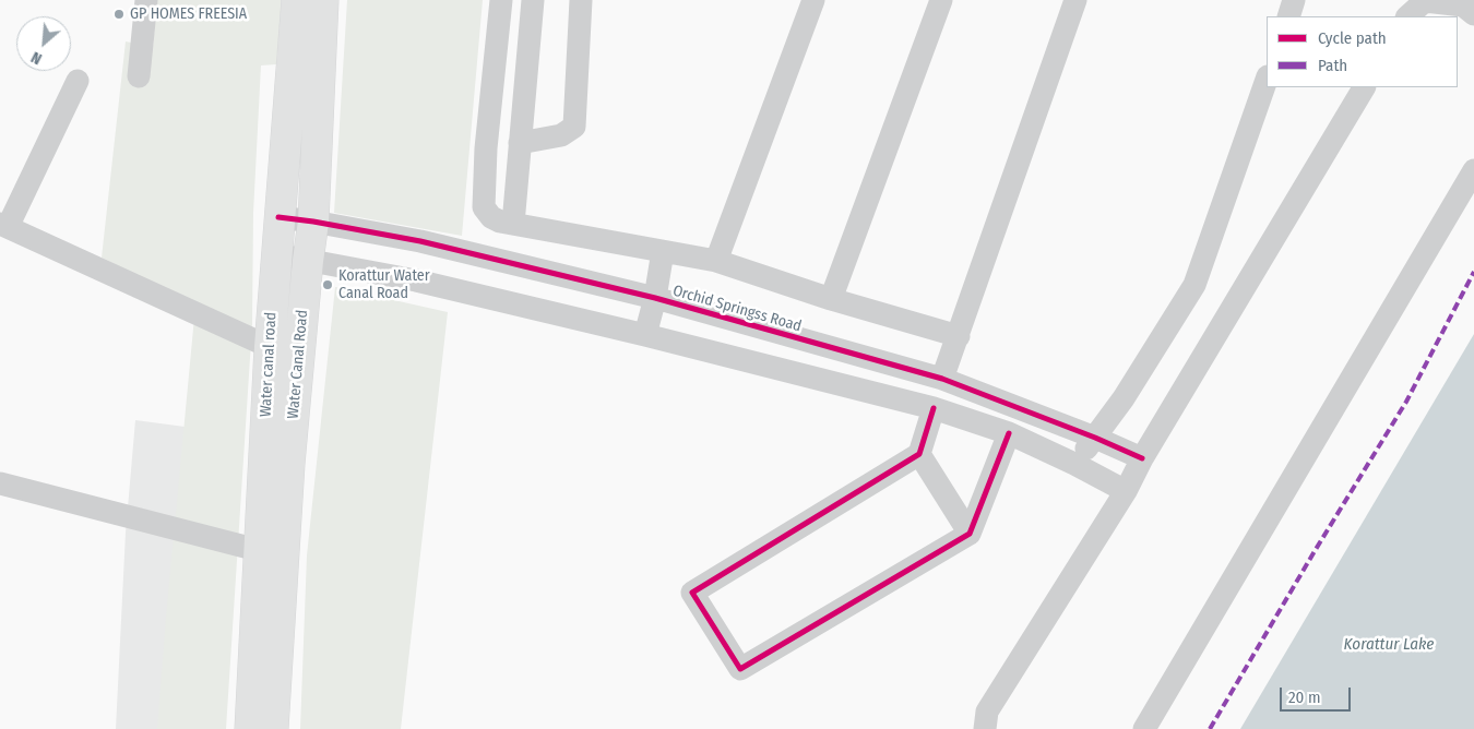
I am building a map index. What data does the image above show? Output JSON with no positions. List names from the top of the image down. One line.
{"streets":{"main road":["Water canal road","Water Canal Road"],"street":["Orchid Springss Road"]},"crossings":[["Orchid Springss Road","Water canal road"],["Orchid Springss Road","Water Canal Road"],["Water canal road","Water Canal Road"]],"water":["Korattur Lake"],"places":["GP HOMES FREESIA","Korattur Water Canal Road"],"legend":["Cycle path","Path"],"scale_bar":"20 m","north":"bottom left"}
